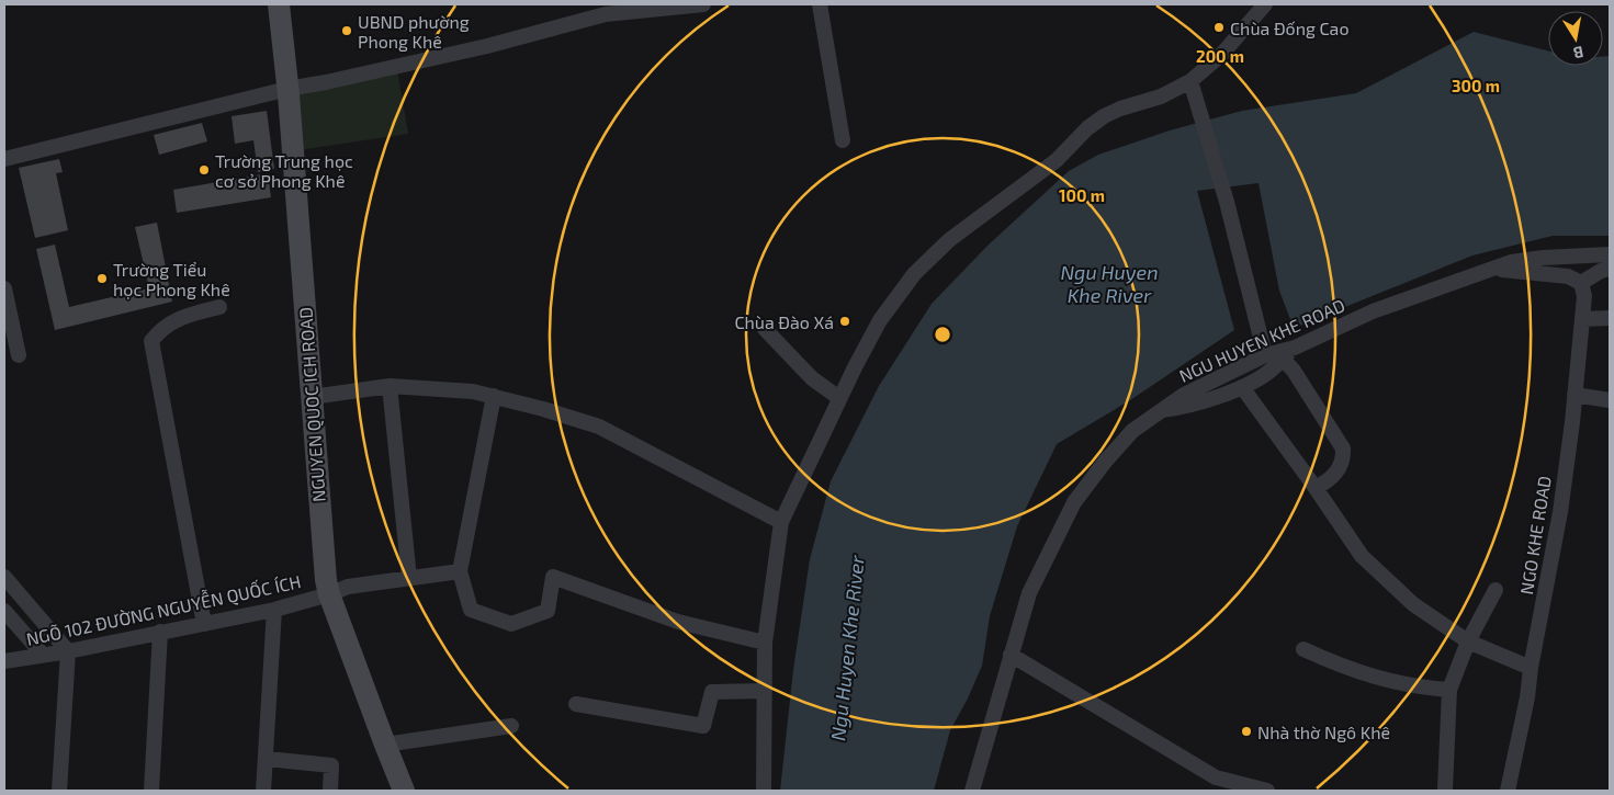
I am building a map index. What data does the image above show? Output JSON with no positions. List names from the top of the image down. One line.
{"streets":{"street":["NGU HUYEN KHE ROAD","NGUYEN QUOC ICH ROAD","NGO KHE ROAD","NGÕ 102 ĐƯỜNG NGUYỄN QUỐC ÍCH"]},"crossings":[["NGUYEN QUOC ICH ROAD","NGÕ 102 ĐƯỜNG NGUYỄN QUỐC ÍCH"]],"water":["Ngu Huyen Khe River"],"places":["Chùa Đống Cao","UBND phường Phong Khê","Trường Trung học cơ sở Phong Khê","Trường Tiểu học Phong Khê","Chùa Đào Xá","Nhà thờ Ngô Khê"],"north":"bottom","rings":["200 m","300 m","100 m"]}
